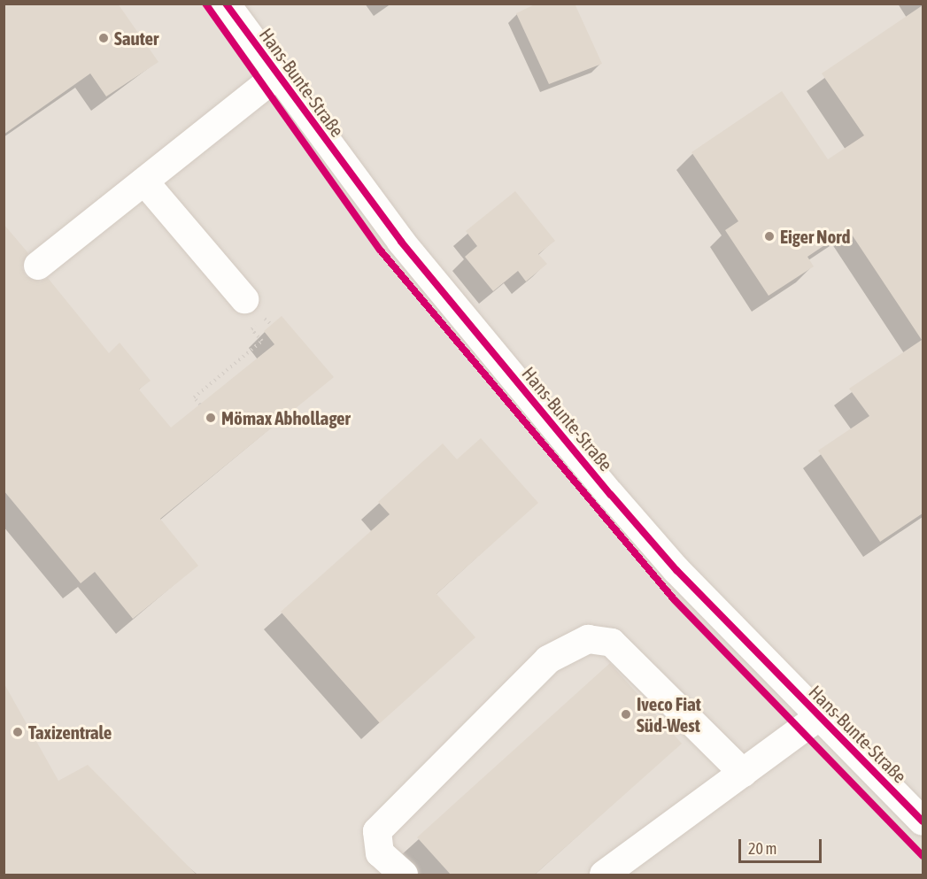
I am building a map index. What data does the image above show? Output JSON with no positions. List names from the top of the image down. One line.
{"streets":{"street":["Hans-Bunte-Straße"]},"places":["Sauter","Eiger Nord","Mömax Abhollager","Iveco Fiat Süd-West","Taxizentrale"],"scale_bar":"20 m"}
